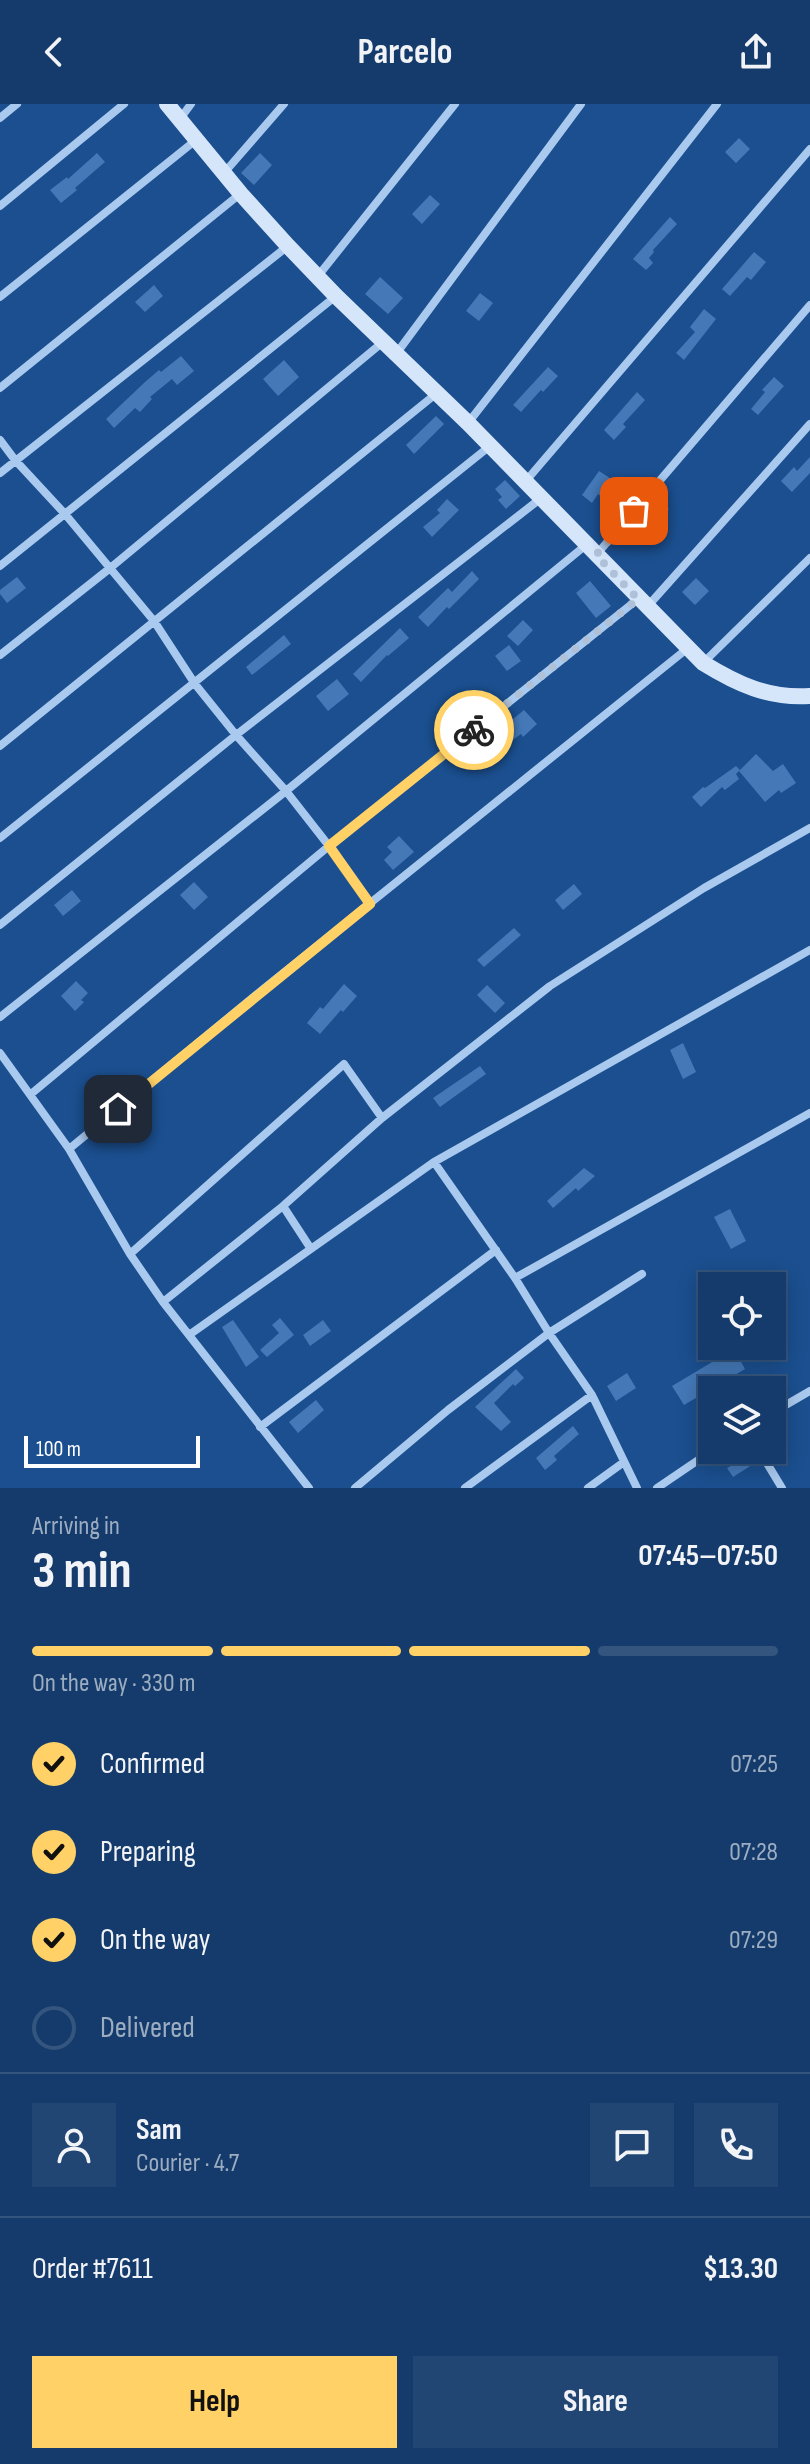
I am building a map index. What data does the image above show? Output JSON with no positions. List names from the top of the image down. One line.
{"scale_bar":"100 m","page":{"header":"Parcelo","scale":"100 m","heading":["3 min","Arriving in","07:45–07:50"],"panel":["Sam","Courier · 4.7","Order #7611","$13.30"],"bar":"On the way · 330 m","list":[["Confirmed","07:25"],["Preparing","07:28"],["On the way","07:29"],"Delivered"],"buttons":["Help","Share"]}}
